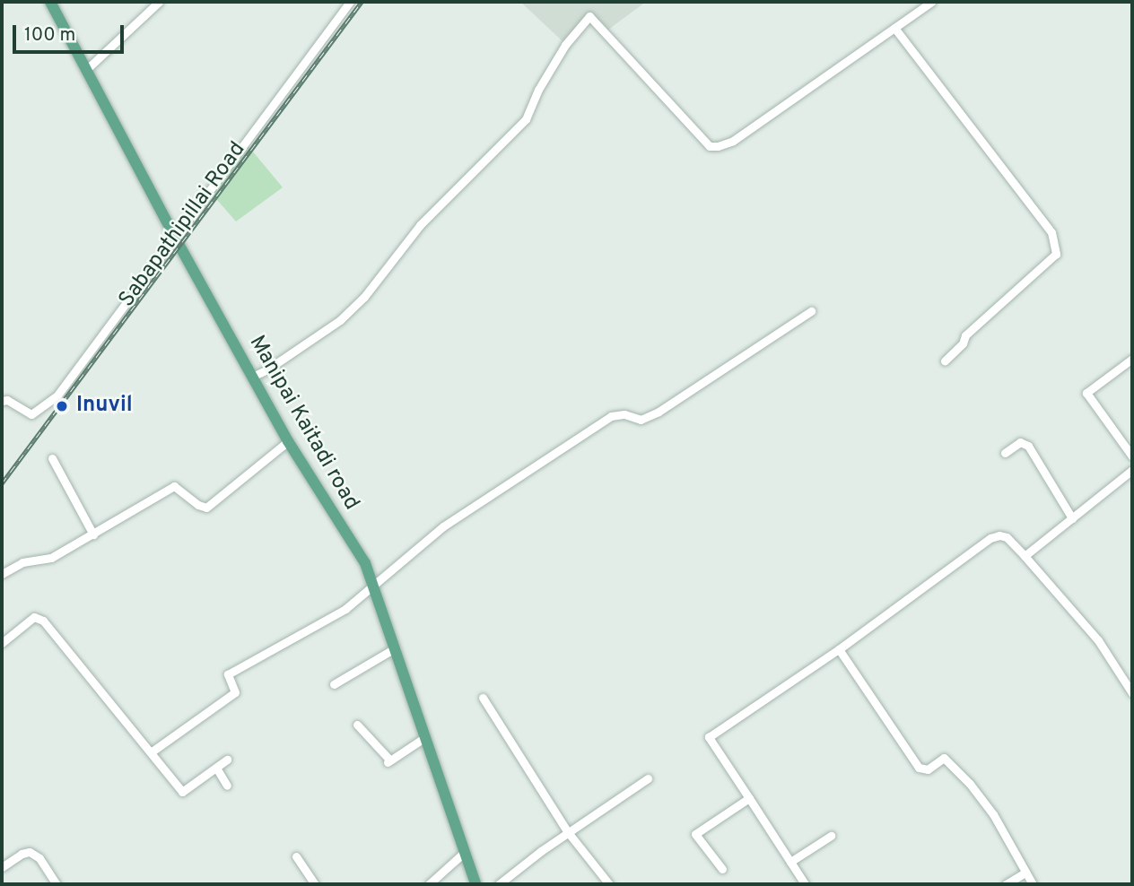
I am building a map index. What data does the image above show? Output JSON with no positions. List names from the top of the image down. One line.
{"streets":{"main road":["Manipai Kaitadi road"],"street":["Sabapathipillai Road"]},"crossings":[["Sabapathipillai Road","Manipai Kaitadi road"]],"places":["Inuvil"],"scale_bar":"100 m"}
